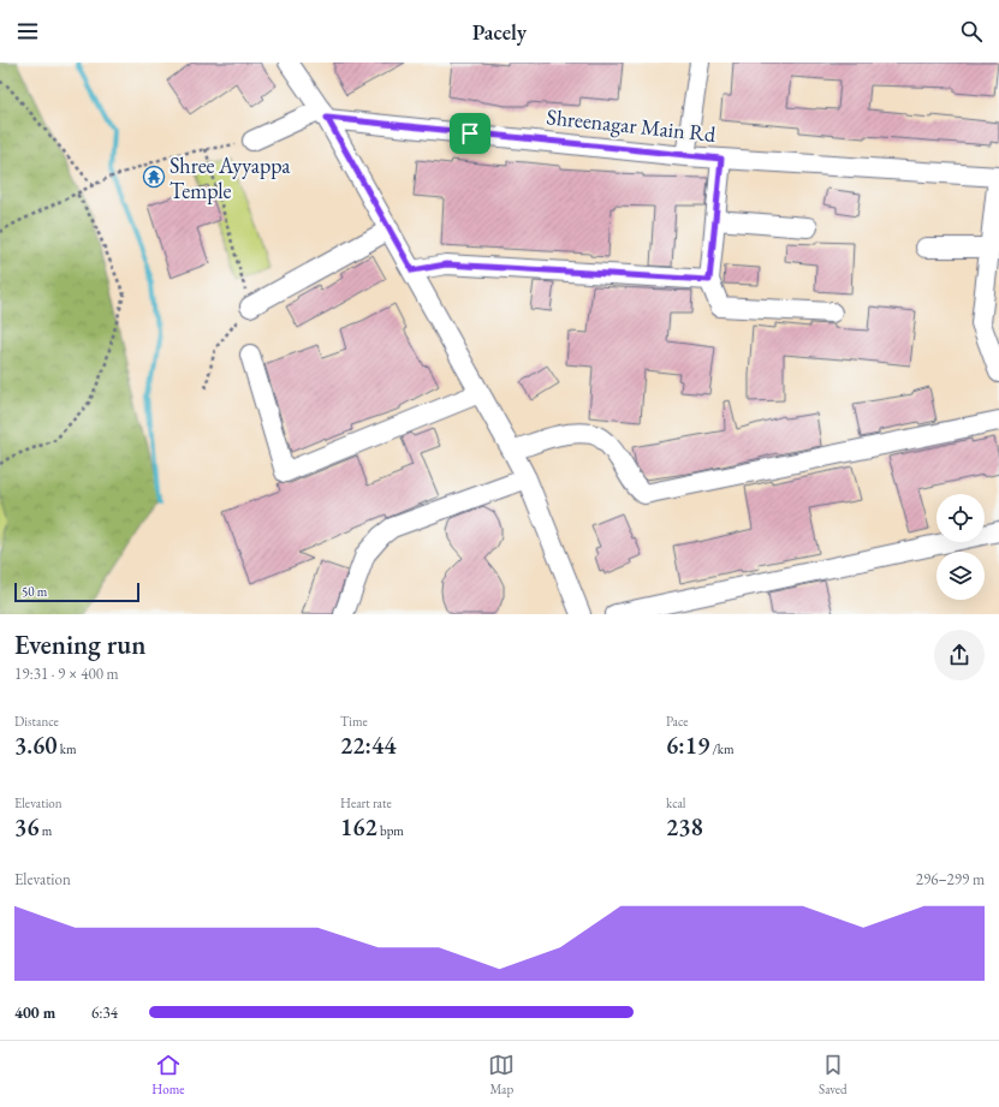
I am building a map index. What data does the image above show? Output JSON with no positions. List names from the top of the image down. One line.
{"streets":{"street":["Shreenagar Main Rd"]},"places":{"temple":["Shree Ayyappa Temple"]},"scale_bar":"50 m","page":{"header":"Pacely","scale":"50 m","heading":["Evening run","19:31 · 9 × 400 m"],"stats":[["Distance","3.60 km"],["Time","22:44"],["Pace","6:19 /km"],["Elevation","36 m"],["Heart rate","162 bpm"],["kcal","238"]],"chart":["Elevation","296–299 m"],"list":[{"name":"400 m","note":"6:34"}],"tabs":["Home","Map","Saved"]}}
